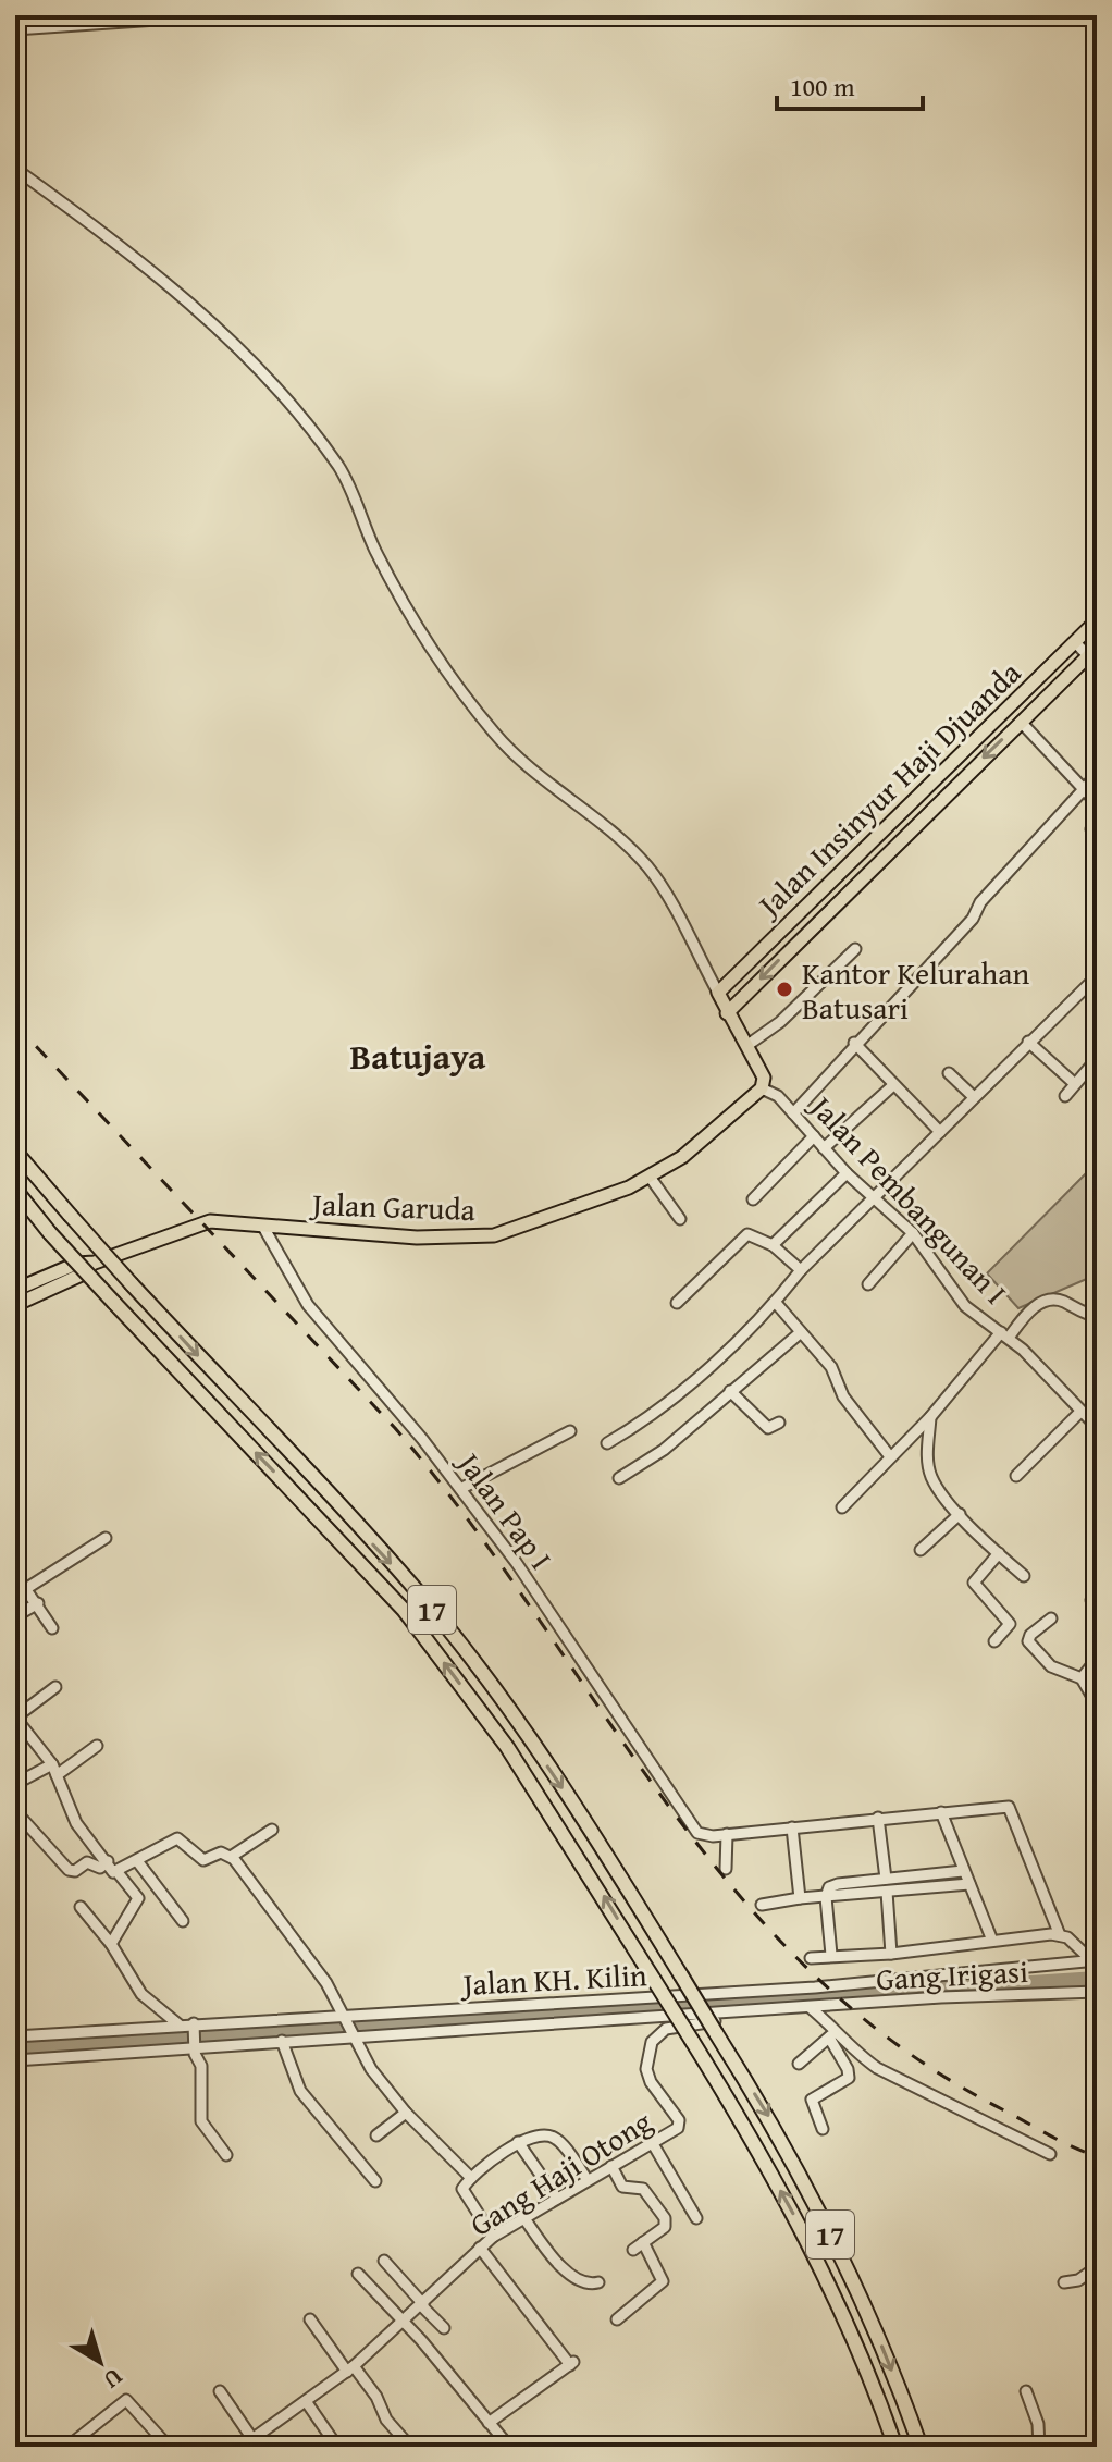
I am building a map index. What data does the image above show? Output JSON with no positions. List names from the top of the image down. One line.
{"streets":{"highway":["17"],"main road":["Jalan Insinyur Haji Djuanda","Jalan Garuda"],"street":["Jalan Pembangunan I","Jalan Pap I","Gang Irigasi","Jalan KH. Kilin","Gang Haji Otong"]},"crossings":[["Jalan Pembangunan I","Jalan Garuda"],["Jalan Garuda","Jalan Pap I"],["Gang Irigasi","Jalan KH. Kilin"],["Jalan KH. Kilin","Gang Haji Otong"]],"districts":["Batujaya"],"places":["Kantor Kelurahan Batusari"],"scale_bar":"100 m","north":"bottom right"}
